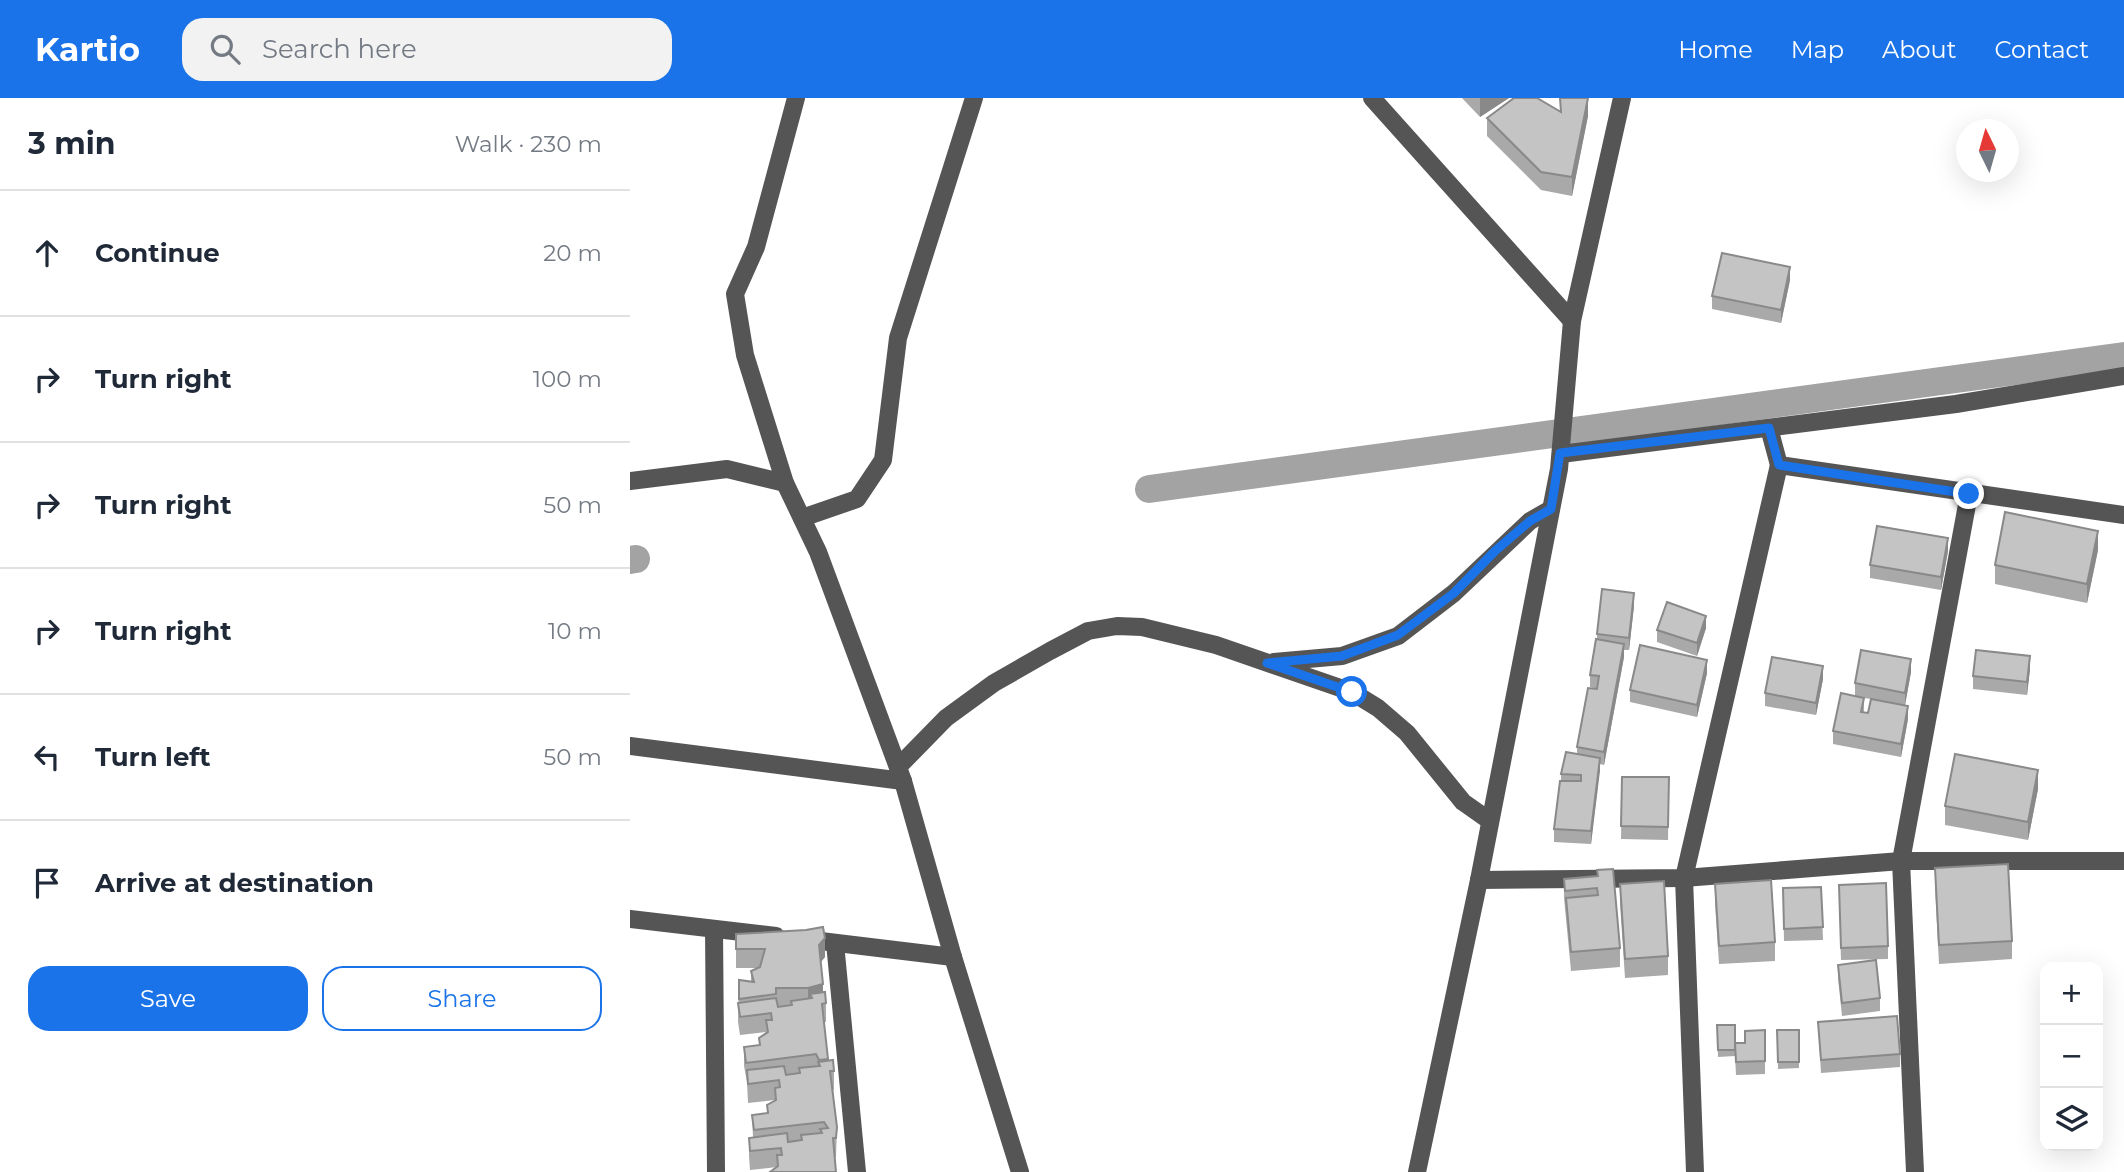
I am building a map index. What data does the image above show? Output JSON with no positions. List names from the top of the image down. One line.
{"north":"top","page":{"header":"Kartio","search":"Search here","nav":["Home","Map","About","Contact"],"heading":["3 min","Walk · 230 m"],"list":[["Continue","20 m"],["Turn right","100 m"],["Turn right","50 m"],["Turn right","10 m"],["Turn left","50 m"],"Arrive at destination"],"buttons":["Save","Share"],"map_buttons":["+","−"]}}
